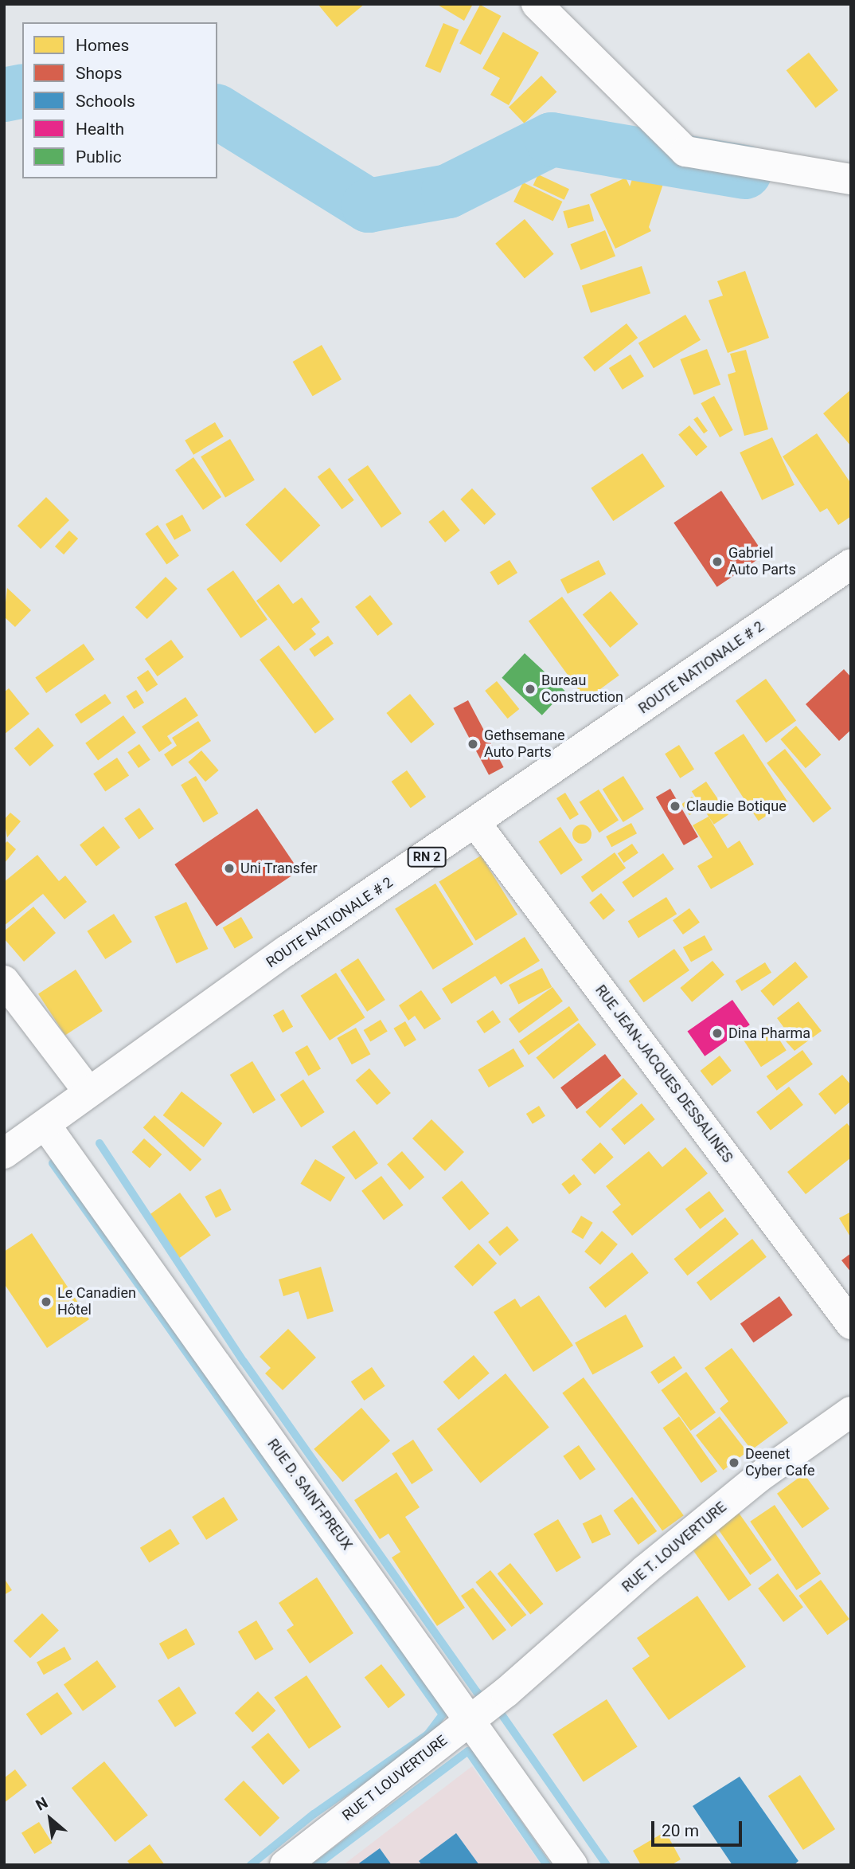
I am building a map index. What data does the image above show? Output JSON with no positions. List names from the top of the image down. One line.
{"streets":{"street":["ROUTE NATIONALE # 2","RN 2","RUE JEAN-JACQUES DESSALINES","RUE D. SAINT-PREUX","RUE T. LOUVERTURE","RUE T LOUVERTURE"]},"crossings":[["ROUTE NATIONALE # 2","RUE JEAN-JACQUES DESSALINES"],["ROUTE NATIONALE # 2","RUE D. SAINT-PREUX"],["RUE D. SAINT-PREUX","RUE T LOUVERTURE"],["RUE T. LOUVERTURE","RUE T LOUVERTURE"]],"places":["Gabriel Auto Parts","Bureau Construction","Gethsemane Auto Parts","Claudie Botique","Uni Transfer","Dina Pharma","Le Canadien Hôtel","Deenet Cyber Cafe"],"legend":["Homes","Shops","Schools","Health","Public"],"scale_bar":"20 m","north":"top left"}
